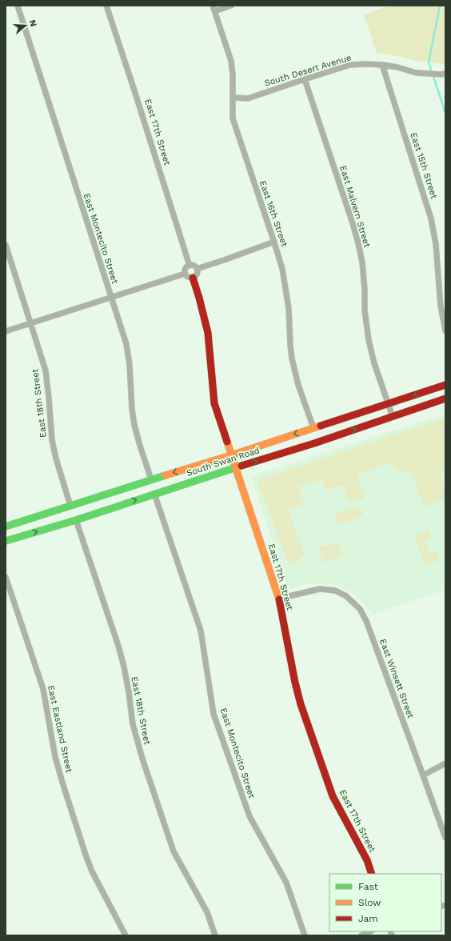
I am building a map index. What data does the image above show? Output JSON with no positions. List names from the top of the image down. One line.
{"streets":{"main road":["East 17th Street","South Swan Road"],"street":["South Desert Avenue","East 15th Street","East Malvern Street","East 16th Street","East Montecito Street","East 18th Street","East Winsett Street","East Eastland Street"]},"crossings":[["South Desert Avenue","East 15th Street"],["South Desert Avenue","East Malvern Street"],["South Desert Avenue","East 16th Street"],["East 17th Street","South Swan Road"],["East 17th Street","East Winsett Street"],["East Malvern Street","South Swan Road"],["East 16th Street","South Swan Road"],["East Montecito Street","South Swan Road"],["East 18th Street","South Swan Road"]],"legend":["Fast","Slow","Jam"],"north":"right"}
